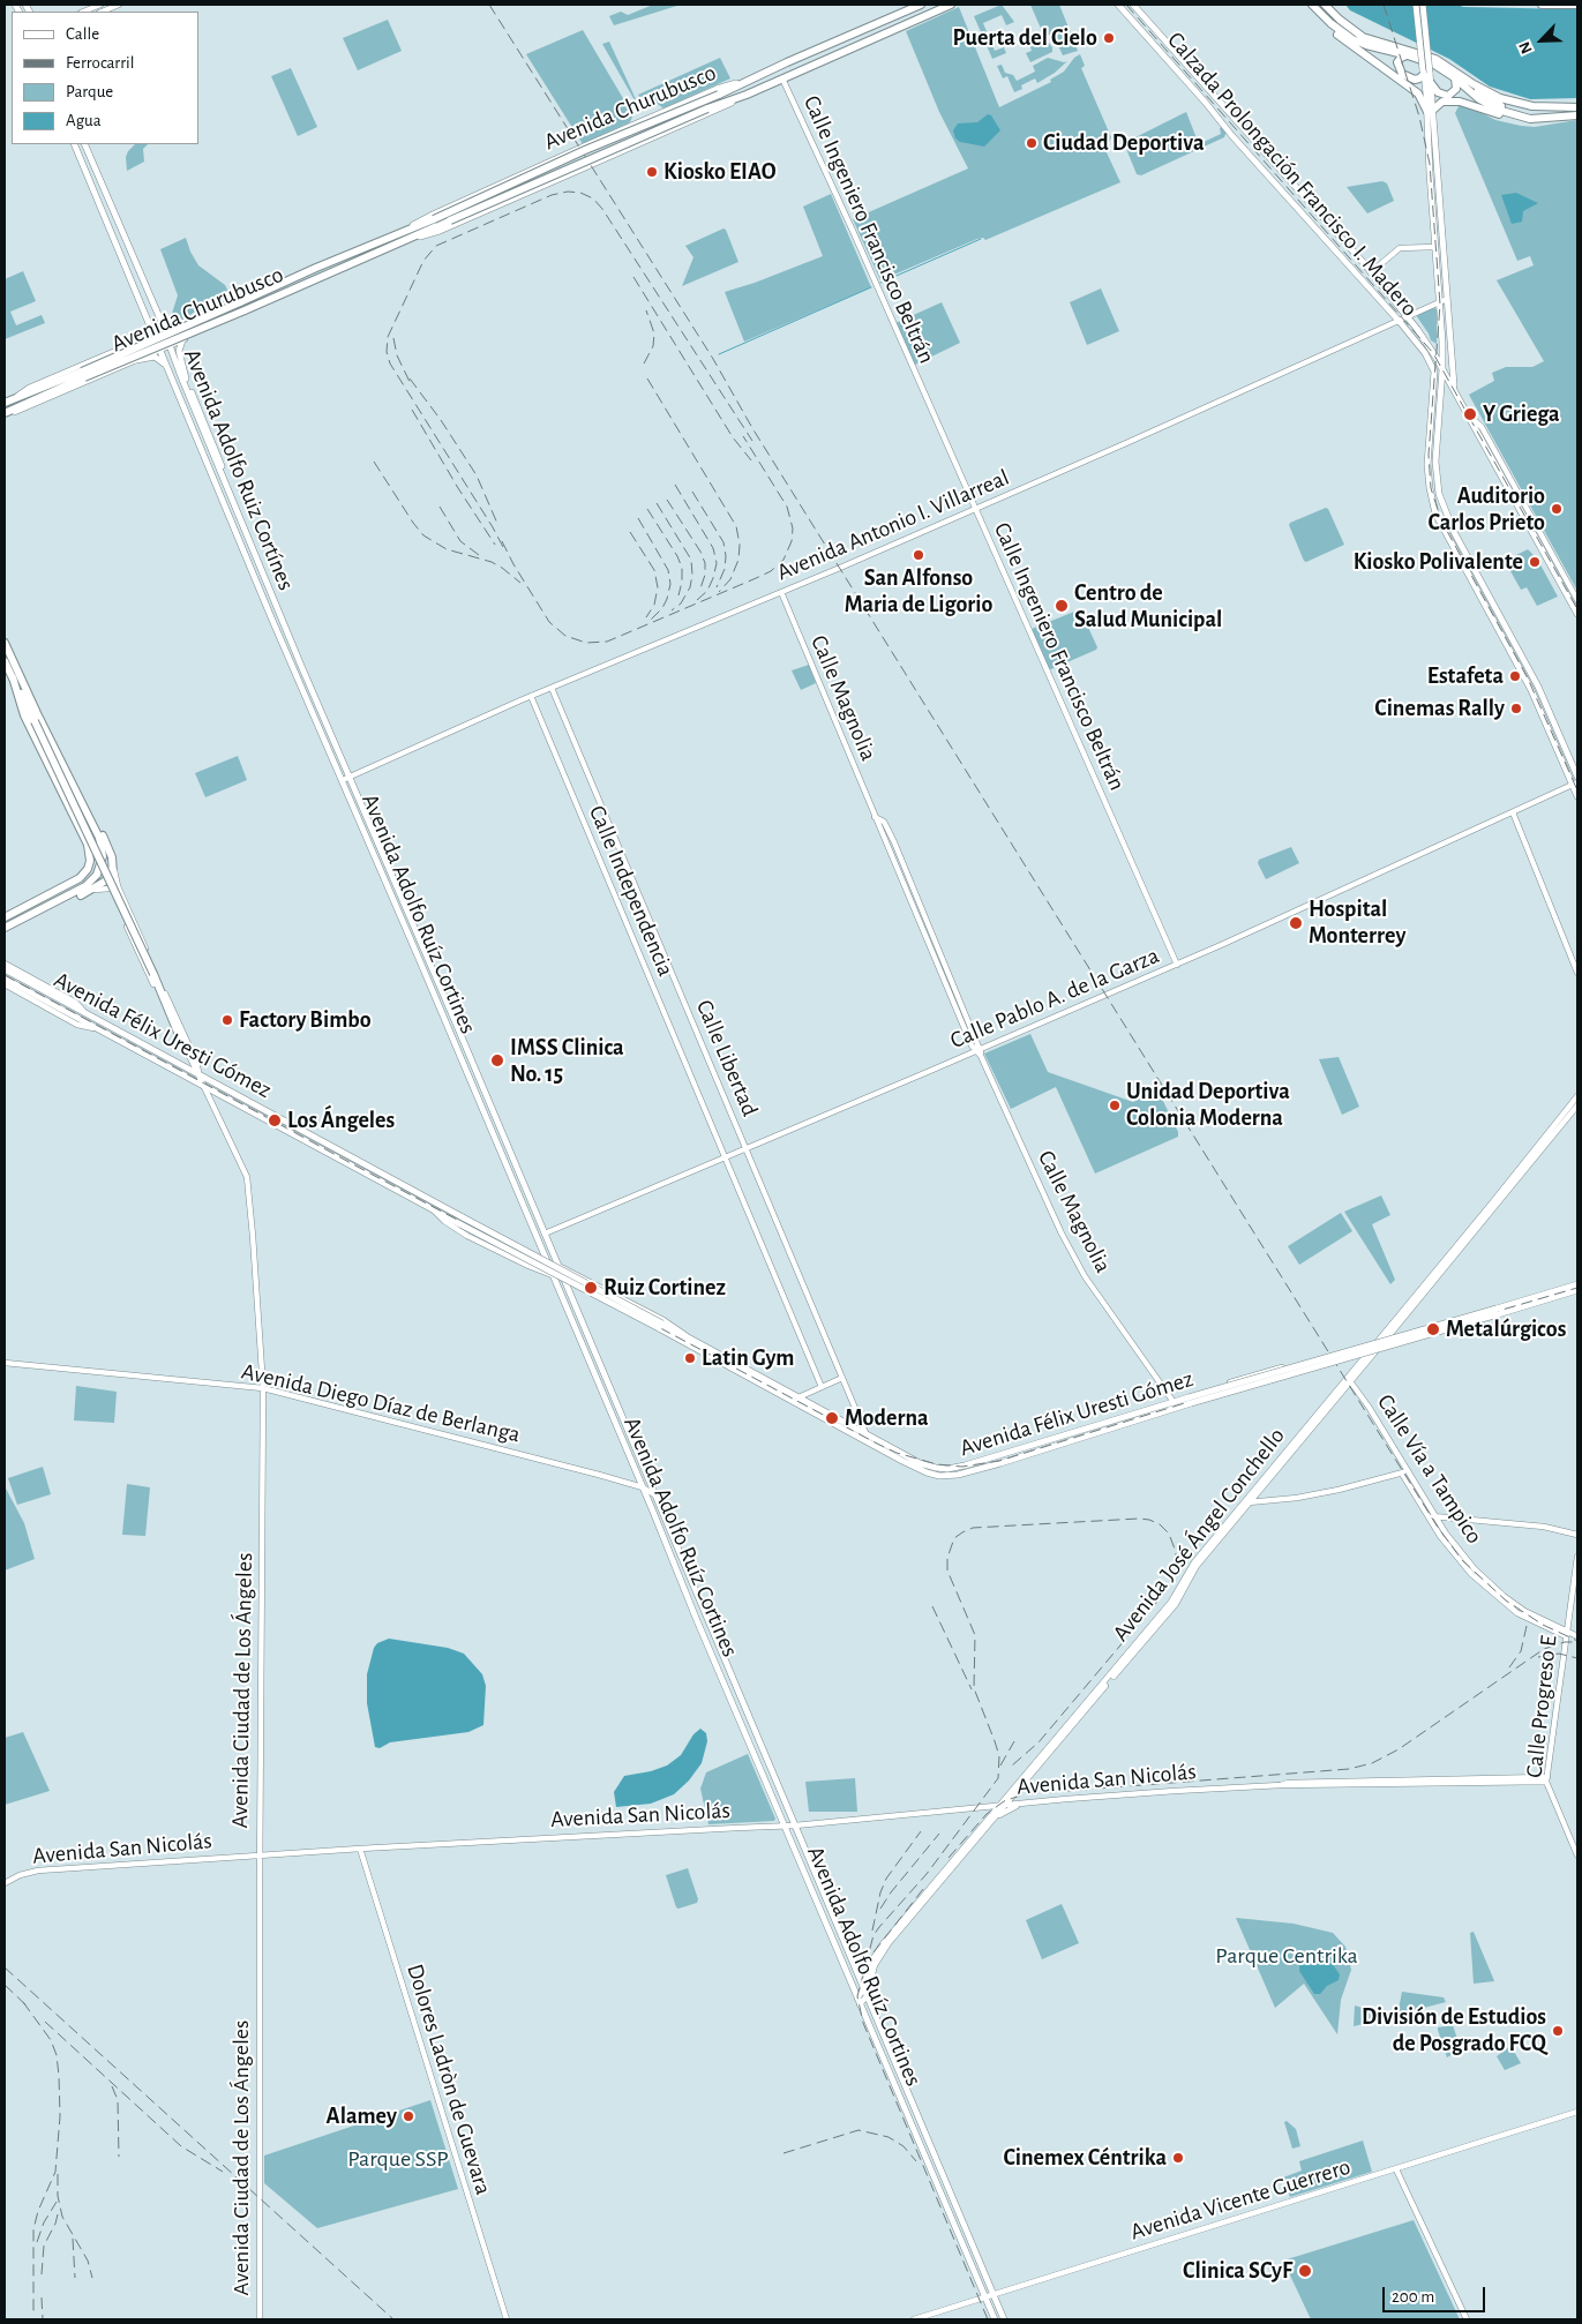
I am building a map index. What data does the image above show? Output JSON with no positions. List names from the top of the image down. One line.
{"streets":{"highway":["Avenida Churubusco"],"main road":["Calzada Prolongación Francisco I. Madero","Avenida Adolfo Ruiz Cortínes","Avenida Adolfo Ruíz Cortines","Avenida Félix Uresti Gómez"],"street":["Calle Ingeniero Francisco Beltrán","Avenida Antonio I. Villarreal","Calle Magnolia","Calle Independencia","Calle Pablo A. de la Garza","Calle Libertad","Avenida Diego Díaz de Berlanga","Calle Vía a Tampico","Avenida José Ángel Conchello","Avenida Ciudad de Los Ángeles","Calle Progreso E","Avenida San Nicolás","Dolores Ladròn de Guevara","Avenida Vicente Guerrero"]},"crossings":[["Avenida Churubusco","Calle Ingeniero Francisco Beltrán"],["Calzada Prolongación Francisco I. Madero","Avenida Antonio I. Villarreal"],["Calle Ingeniero Francisco Beltrán","Avenida Antonio I. Villarreal"],["Calle Ingeniero Francisco Beltrán","Calle Pablo A. de la Garza"],["Avenida Adolfo Ruiz Cortínes","Avenida Antonio I. Villarreal"],["Avenida Adolfo Ruiz Cortínes","Avenida Adolfo Ruíz Cortines"],["Avenida Antonio I. Villarreal","Calle Magnolia"],["Avenida Antonio I. Villarreal","Calle Independencia"],["Avenida Antonio I. Villarreal","Avenida Adolfo Ruíz Cortines"],["Avenida Antonio I. Villarreal","Calle Libertad"],["Calle Magnolia","Calle Pablo A. de la Garza"],["Calle Magnolia","Avenida Félix Uresti Gómez"],["Calle Independencia","Calle Pablo A. de la Garza"],["Avenida Adolfo Ruíz Cortines","Calle Pablo A. de la Garza"],["Avenida Adolfo Ruíz Cortines","Avenida Diego Díaz de Berlanga"],["Avenida Adolfo Ruíz Cortines","Avenida José Ángel Conchello"],["Avenida Adolfo Ruíz Cortines","Avenida San Nicolás"],["Avenida Adolfo Ruíz Cortines","Avenida Vicente Guerrero"],["Calle Pablo A. de la Garza","Calle Libertad"],["Avenida Félix Uresti Gómez","Calle Libertad"],["Avenida Félix Uresti Gómez","Avenida Ciudad de Los Ángeles"],["Avenida Diego Díaz de Berlanga","Avenida Ciudad de Los Ángeles"],["Calle Vía a Tampico","Avenida José Ángel Conchello"],["Calle Vía a Tampico","Calle Progreso E"],["Avenida José Ángel Conchello","Avenida San Nicolás"],["Avenida Ciudad de Los Ángeles","Avenida San Nicolás"],["Calle Progreso E","Avenida San Nicolás"],["Avenida San Nicolás","Dolores Ladròn de Guevara"]],"parks":["Parque Centrika","Parque SSP"],"places":["Puerta del Cielo","Ciudad Deportiva","Kiosko EIAO","Y Griega","Auditorio Carlos Prieto","San Alfonso Maria de Ligorio","Kiosko Polivalente","Centro de Salud Municipal","Estafeta","Cinemas Rally","Hospital Monterrey","Factory Bimbo","IMSS Clinica No. 15","Unidad Deportiva Colonia Moderna","Los Ángeles","Ruiz Cortinez","Metalúrgicos","Latin Gym","Moderna","División de Estudios de Posgrado FCQ","Alamey","Cinemex Céntrika","Clinica SCyF"],"legend":["Calle","Ferrocarril","Parque","Agua"],"scale_bar":"200 m","north":"bottom left"}
